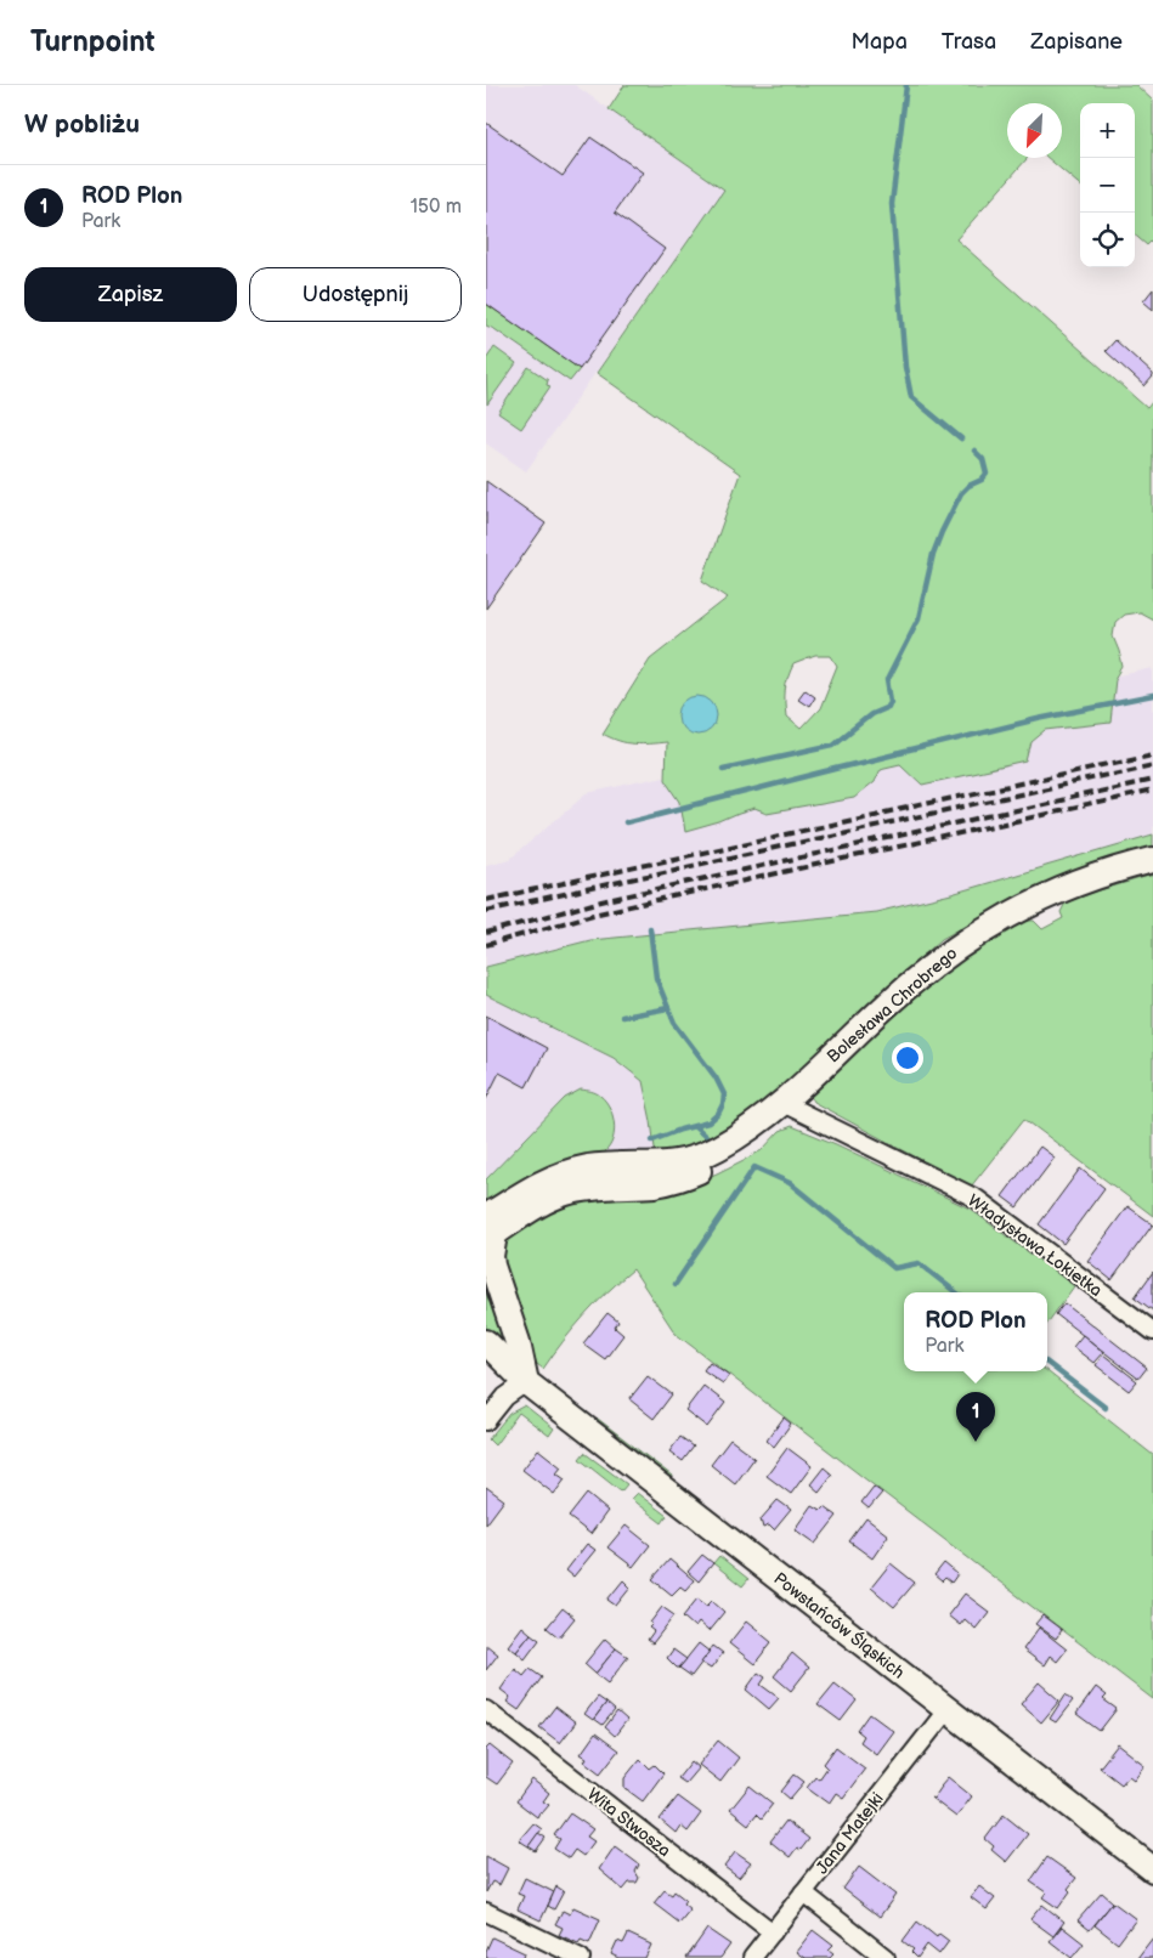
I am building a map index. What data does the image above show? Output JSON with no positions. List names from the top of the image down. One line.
{"streets":{"street":["Bolesława Chrobrego","Władysława Łokietka","Powstańców Śląskich","Wita Stwosza","Jana Matejki"]},"crossings":[["Bolesława Chrobrego","Władysława Łokietka"],["Powstańców Śląskich","Jana Matejki"],["Wita Stwosza","Jana Matejki"]],"north":"bottom left","page":{"header":"Turnpoint","nav":["Mapa","Trasa","Zapisane"],"heading":"W pobliżu","map_buttons":["+","−"],"list":[{"mark":"1","name":"ROD Plon","note":"Park","value":"150 m"}],"buttons":["Zapisz","Udostępnij"],"popup":["ROD Plon","Park"],"pins":"1"}}
